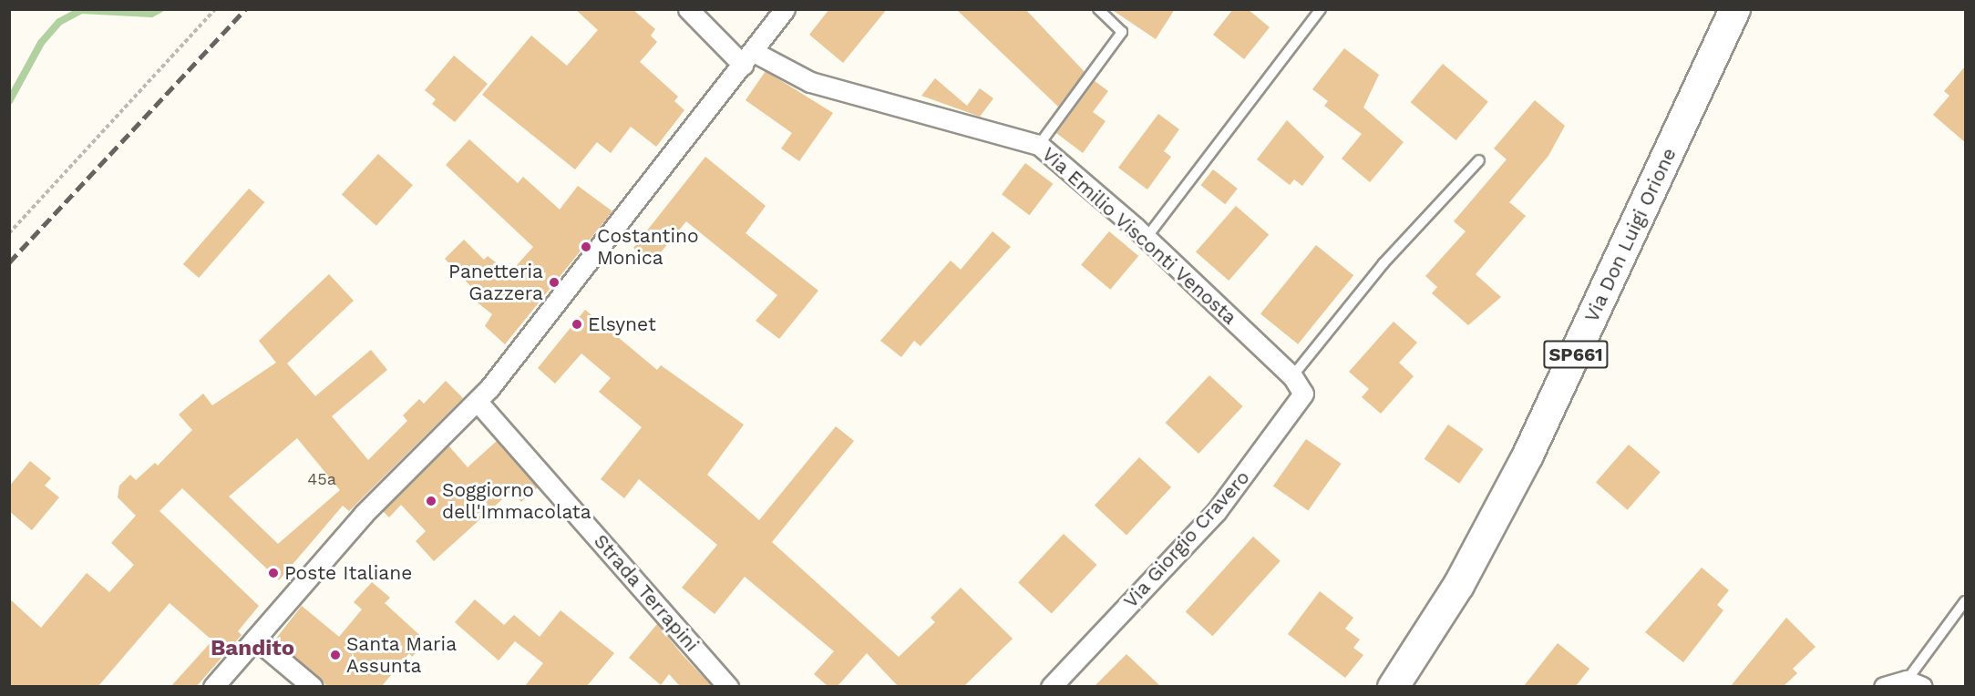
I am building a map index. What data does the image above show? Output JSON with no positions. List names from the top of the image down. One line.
{"streets":{"main road":["Via Don Luigi Orione","SP661"],"street":["Via Emilio Visconti Venosta","Via Giorgio Cravero","Strada Terrapini"]},"crossings":[["Via Emilio Visconti Venosta","Via Giorgio Cravero"]],"districts":["Bandito"],"places":["Costantino Monica","Panetteria Gazzera","Elsynet","Soggiorno dell'Immacolata","Poste Italiane","Santa Maria Assunta"],"house_numbers":["45a"]}
